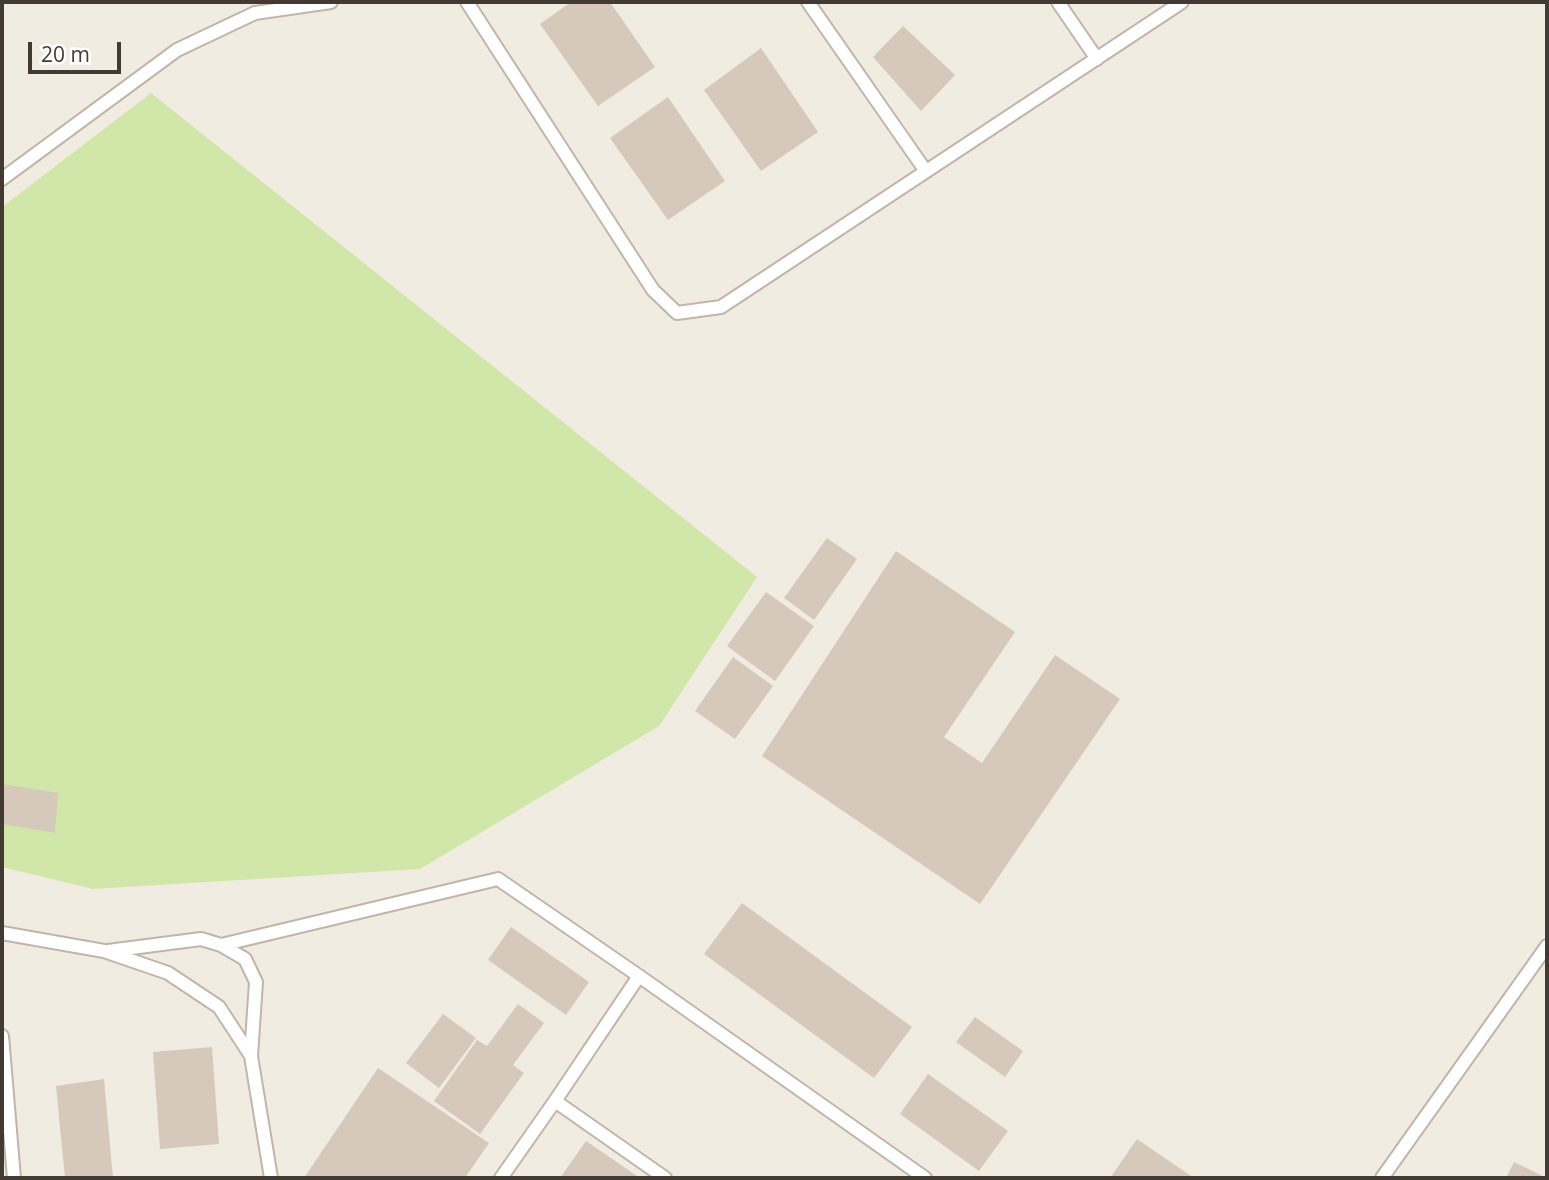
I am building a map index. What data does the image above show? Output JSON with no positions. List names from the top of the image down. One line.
{"scale_bar":"20 m"}
